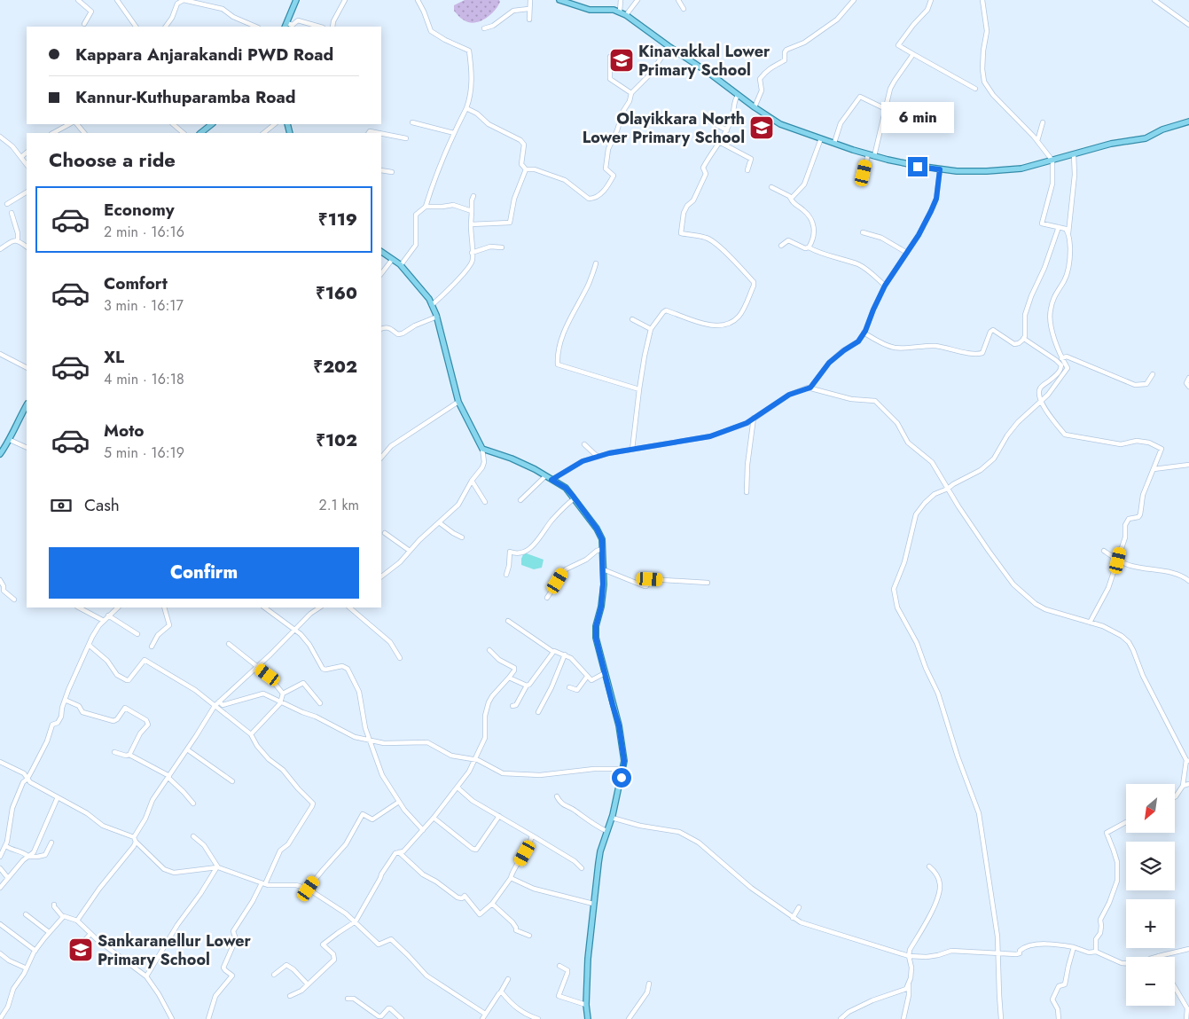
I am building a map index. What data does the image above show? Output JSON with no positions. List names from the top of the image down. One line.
{"places":{"school or university":["Kinavakkal Lower Primary School","Olayikkara North Lower Primary School","Sankaranellur Lower Primary School"]},"north":"bottom left","page":{"banner":["Kappara Anjarakandi PWD Road","Kannur-Kuthuparamba Road"],"bubble":"6 min","heading":"Choose a ride","list":[{"name":"Economy","note":"2 min · 16:16","value":"₹119"},{"name":"Comfort","note":"3 min · 16:17","value":"₹160"},{"name":"XL","note":"4 min · 16:18","value":"₹202"},{"name":"Moto","note":"5 min · 16:19","value":"₹102"}],"pay":["Cash","2.1 km"],"buttons":"Confirm","map_buttons":["+","−"]}}
